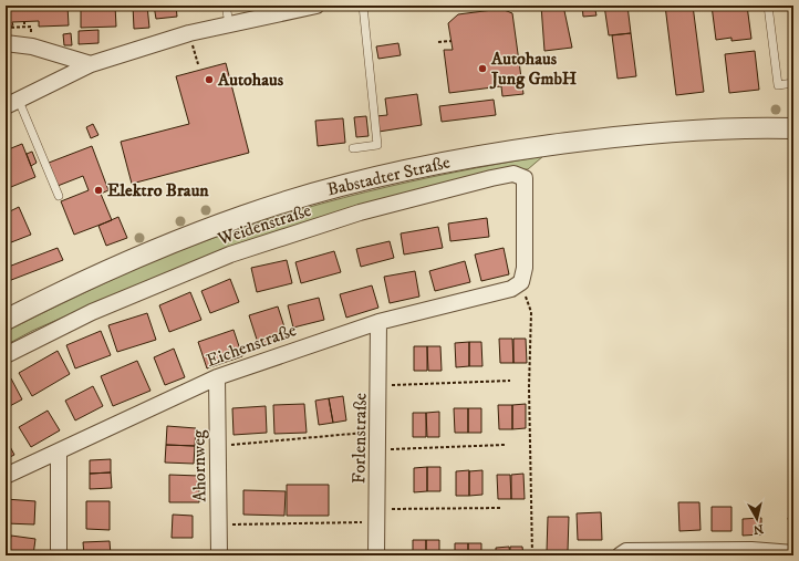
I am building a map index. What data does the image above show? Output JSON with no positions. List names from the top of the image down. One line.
{"streets":{"street":["Babstadter Straße","Weidenstraße","Eichenstraße","Forlenstraße","Ahornweg"]},"crossings":[["Weidenstraße","Eichenstraße"],["Eichenstraße","Forlenstraße"],["Eichenstraße","Ahornweg"]],"places":["Autohaus Jung GmbH","Autohaus","Elektro Braun"],"north":"bottom"}
